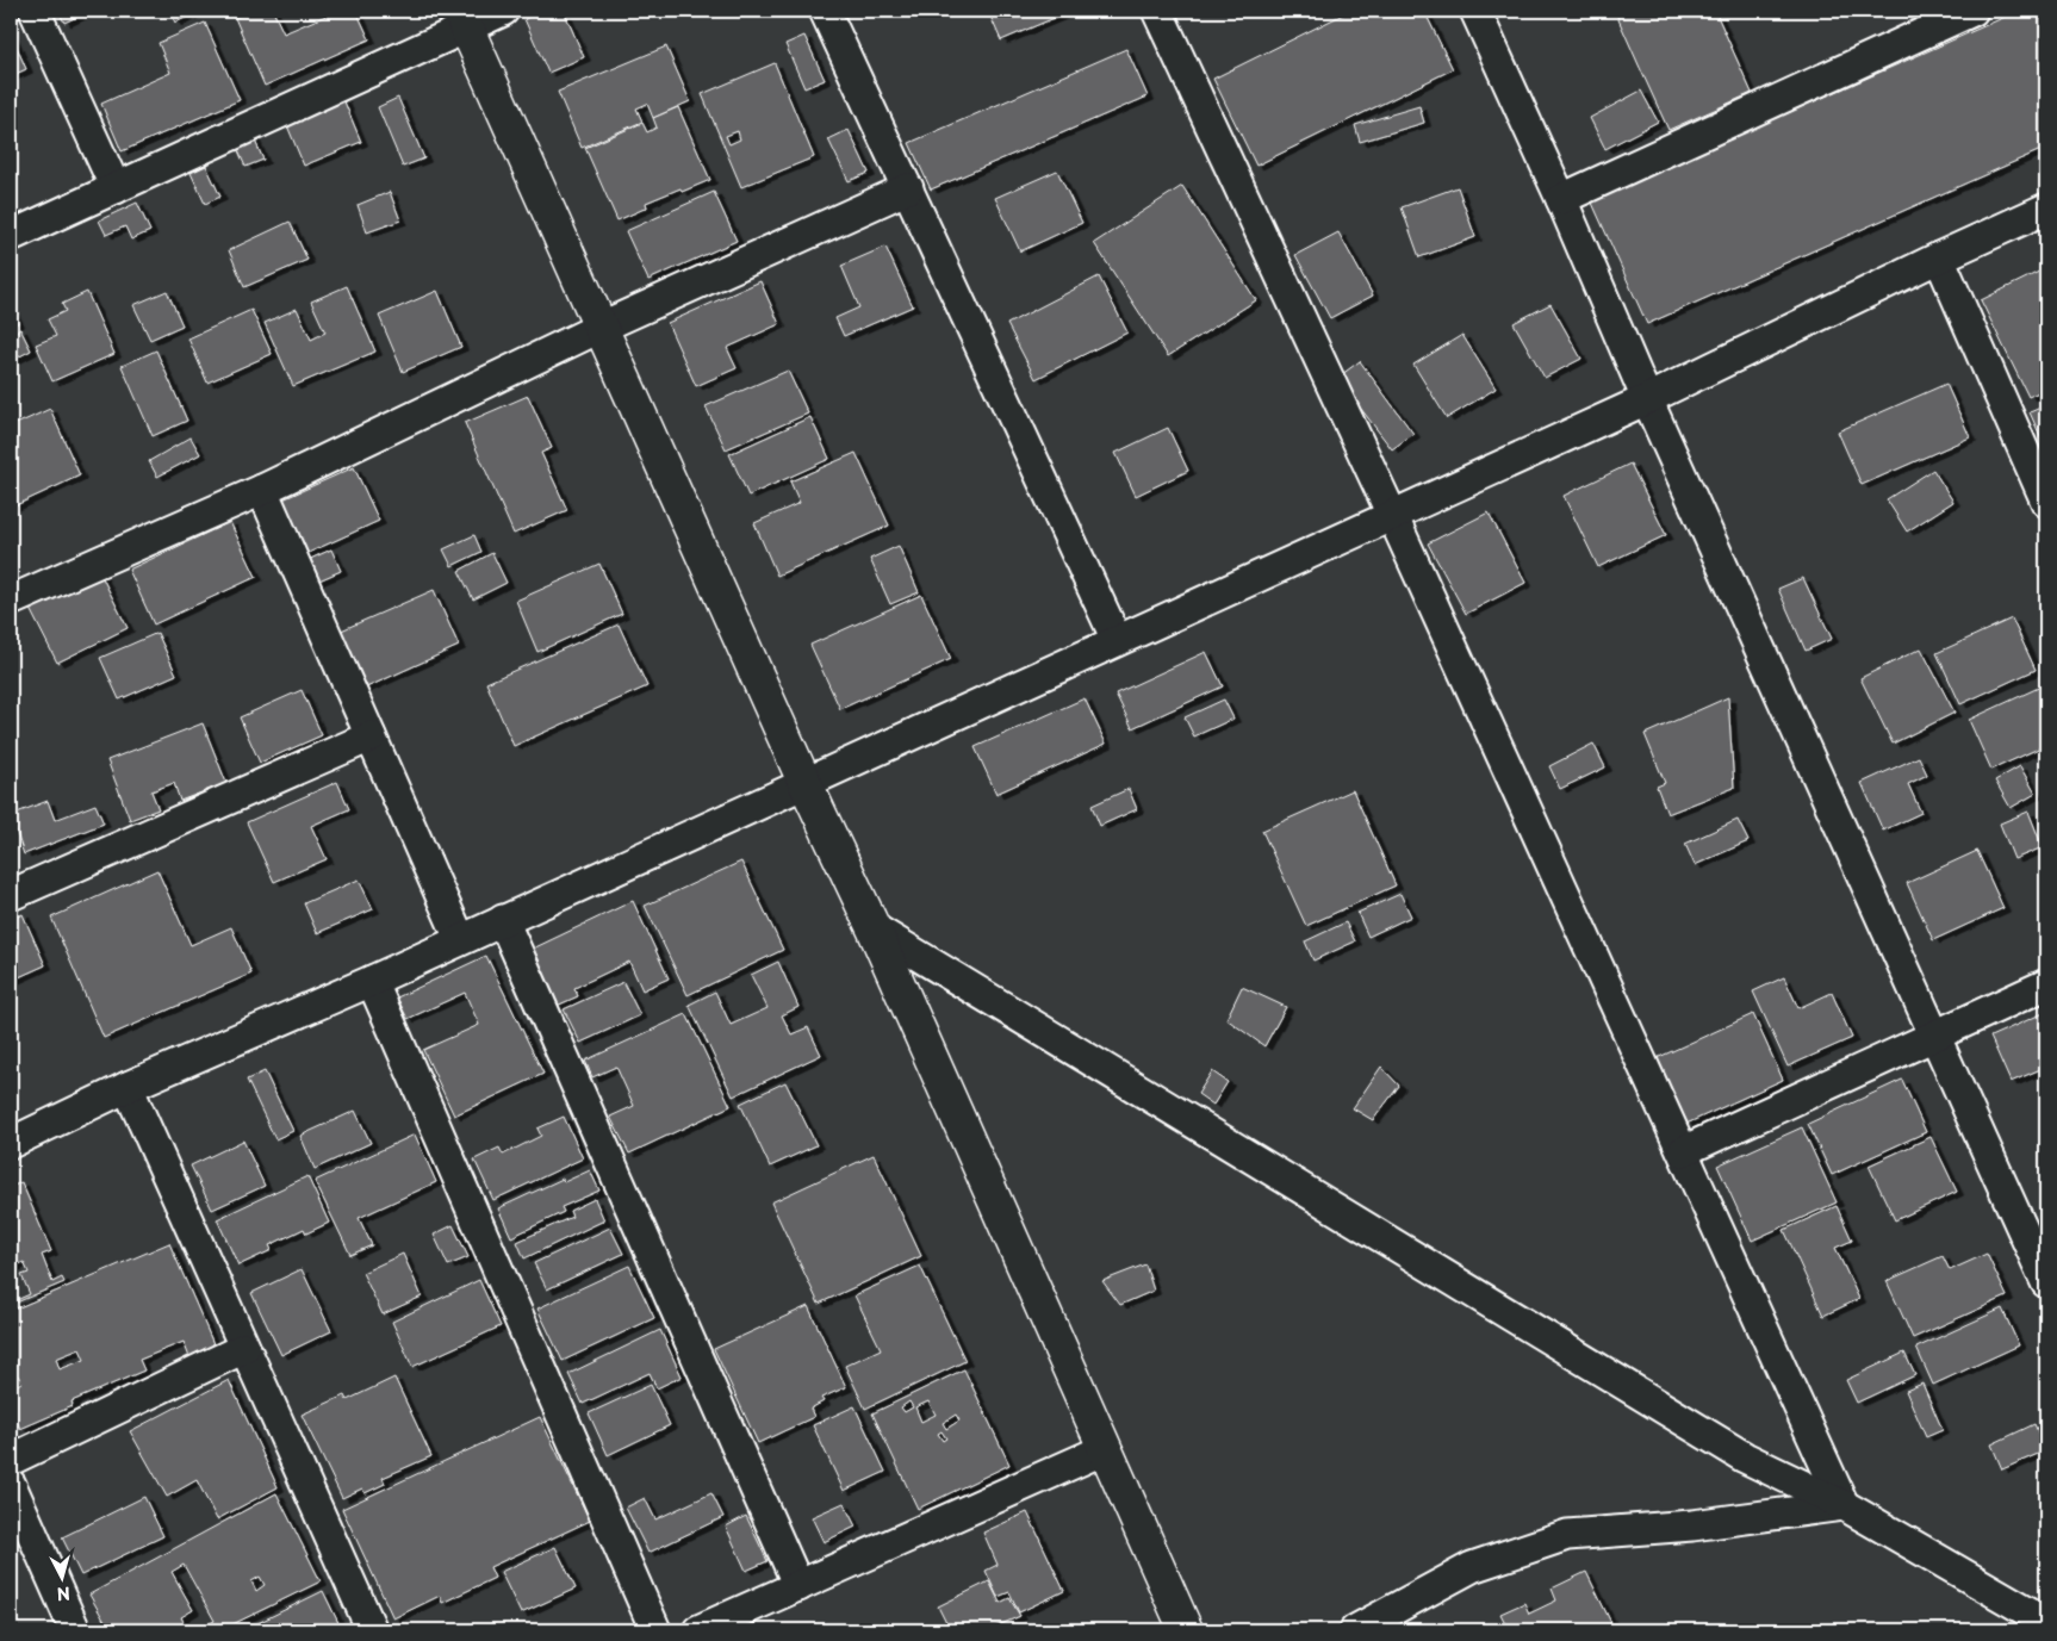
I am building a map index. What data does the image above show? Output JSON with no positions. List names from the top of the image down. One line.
{"north":"bottom"}
